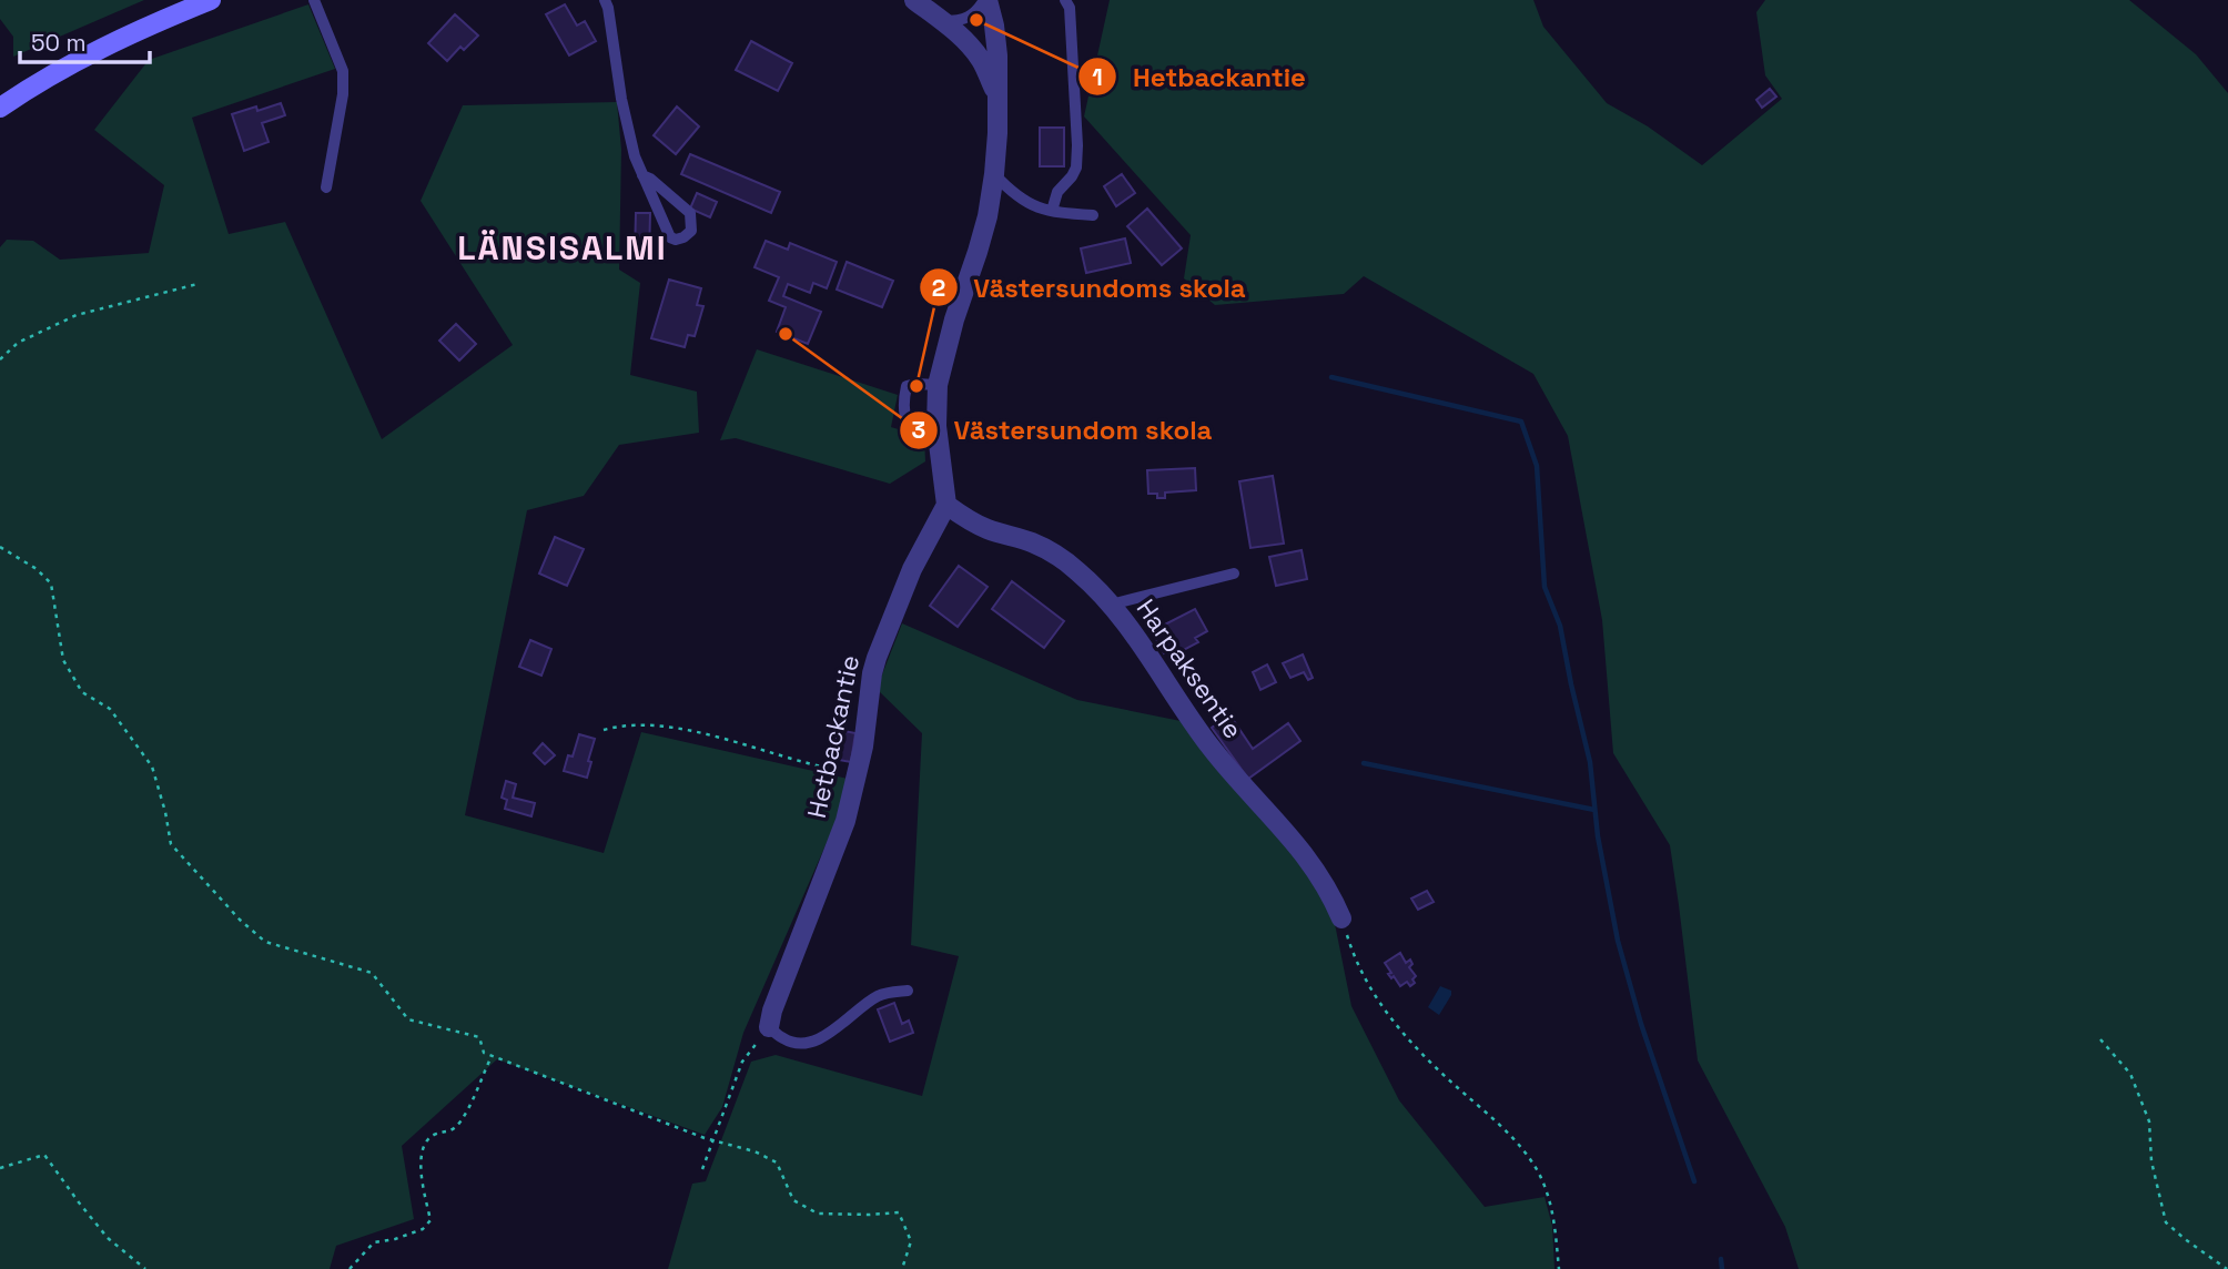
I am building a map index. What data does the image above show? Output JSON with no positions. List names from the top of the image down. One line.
{"streets":{"street":["Harpaksentie","Hetbackantie"]},"crossings":[["Harpaksentie","Hetbackantie"]],"districts":["LÄNSISALMI"],"places":["Hetbackantie","Västersundom skola","Västersundoms skola"],"scale_bar":"50 m"}
